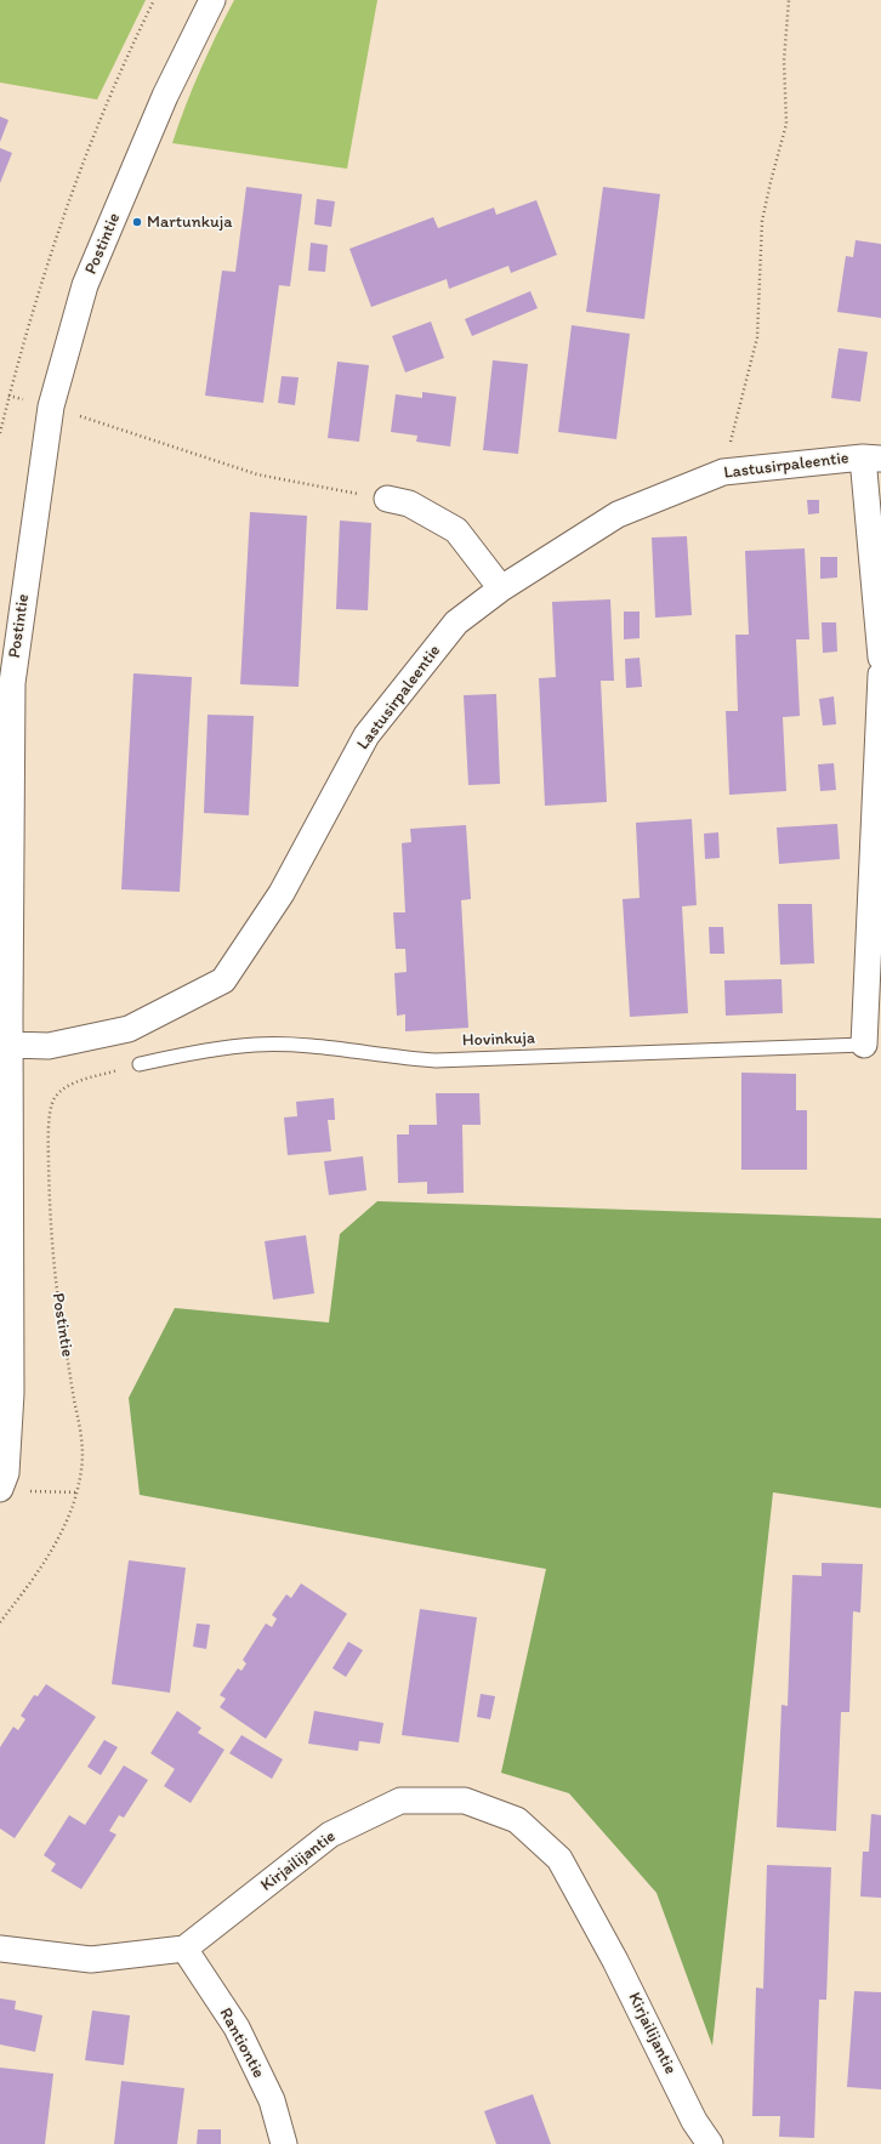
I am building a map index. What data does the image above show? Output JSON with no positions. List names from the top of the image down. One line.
{"streets":{"street":["Postintie","Lastusirpaleentie","Kirjailijantie","Rantiontie"],"lane":["Hovinkuja"]},"crossings":[["Postintie","Lastusirpaleentie"],["Postintie","Hovinkuja"],["Kirjailijantie","Rantiontie"]],"places":["Martunkuja"]}
